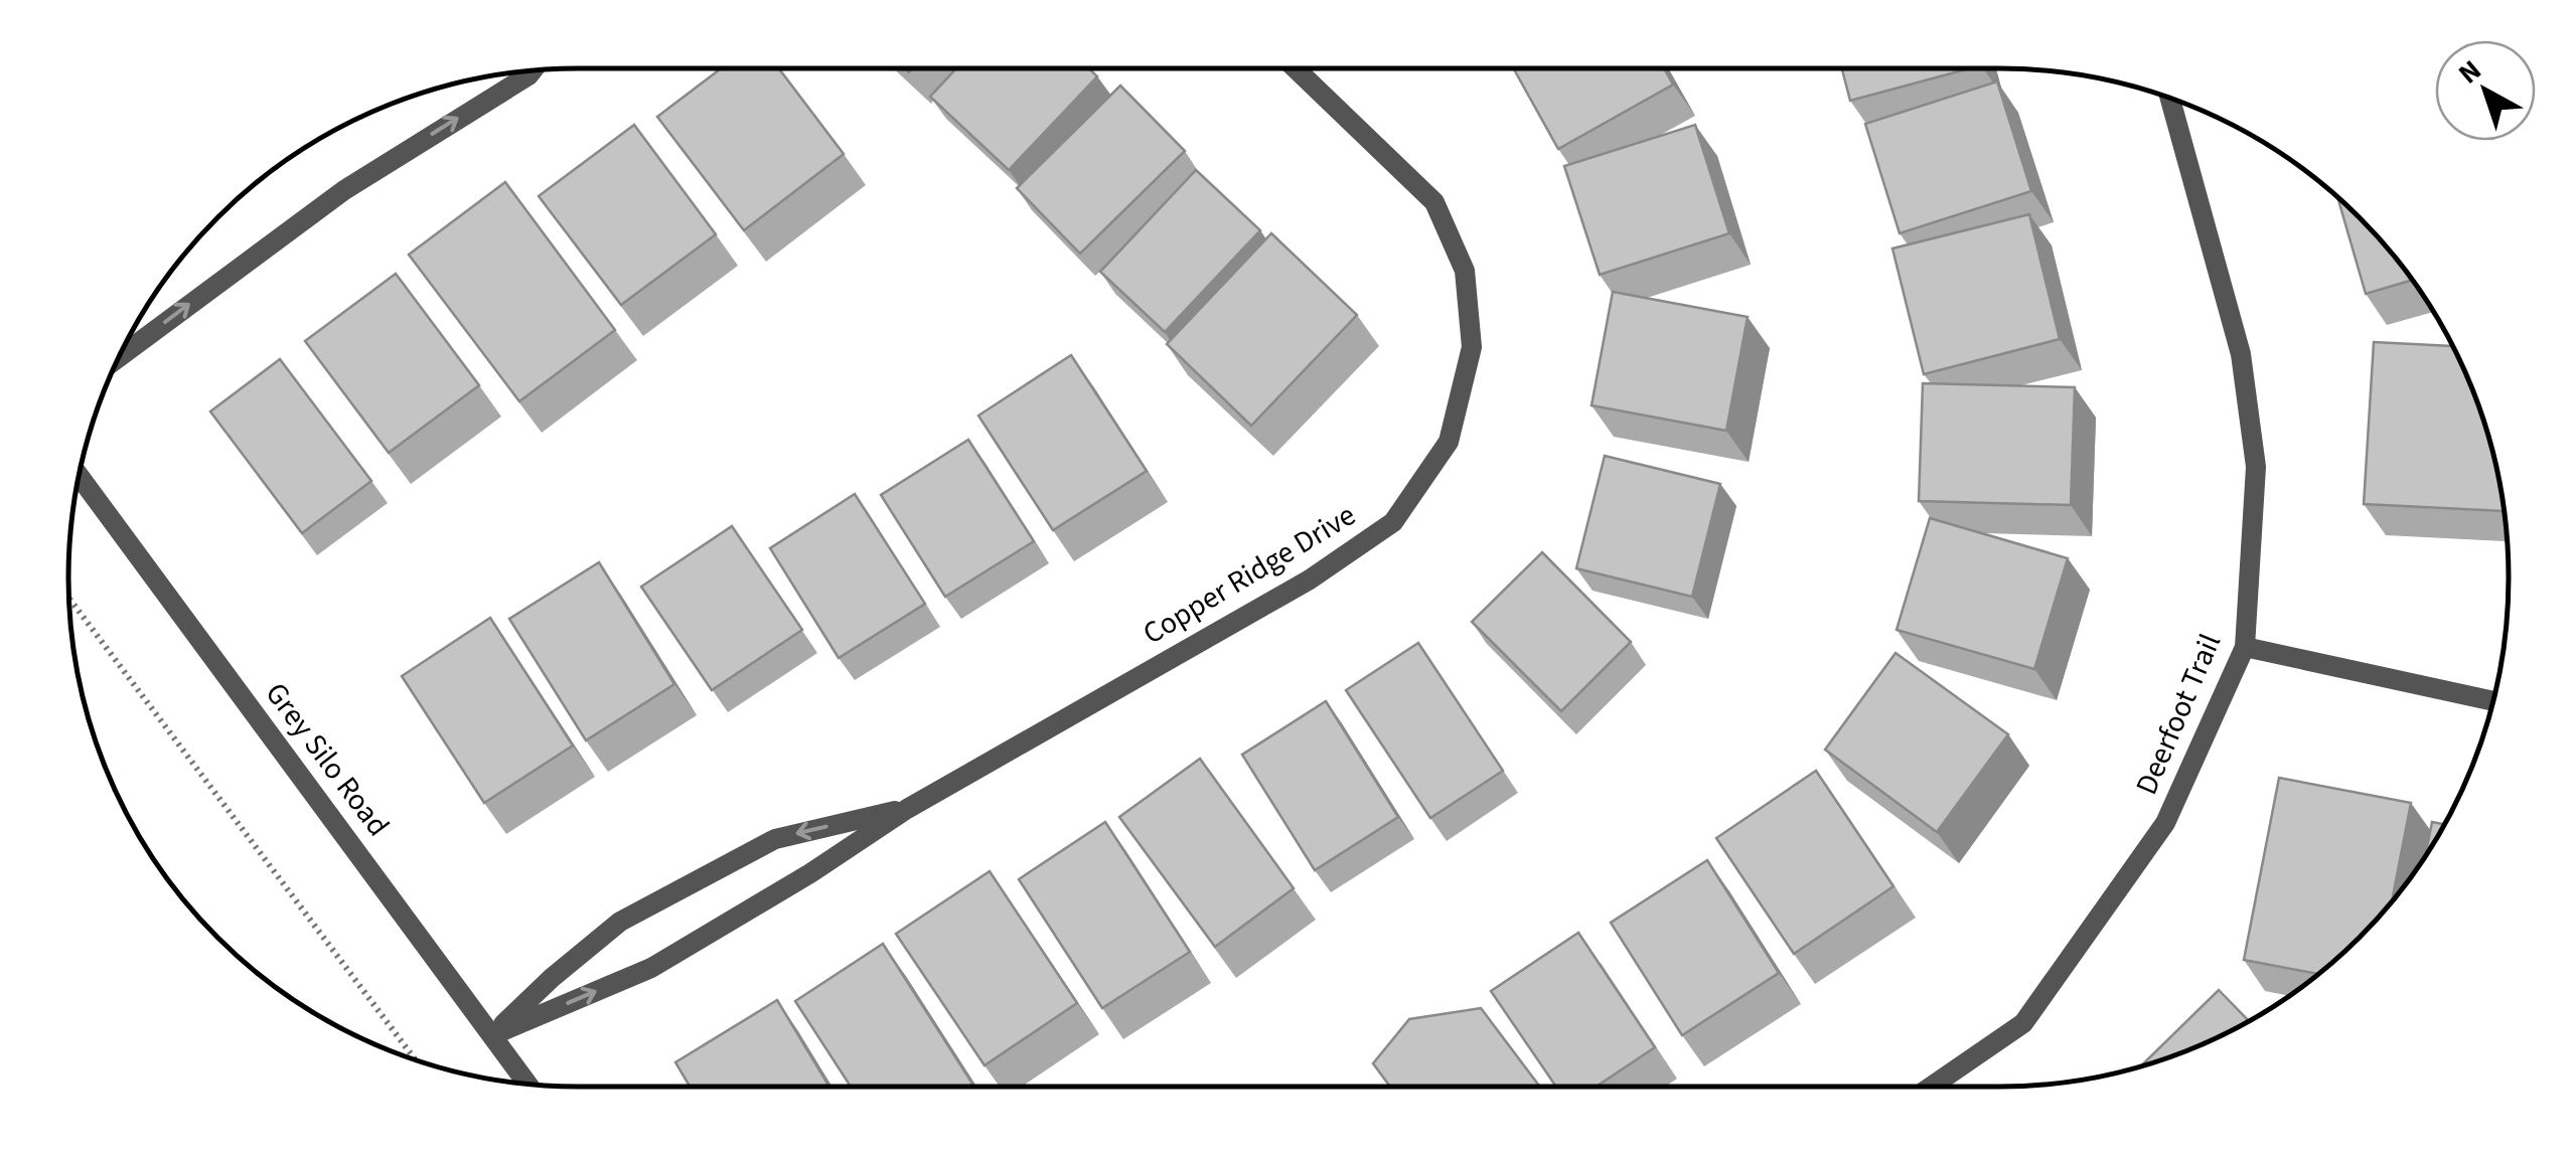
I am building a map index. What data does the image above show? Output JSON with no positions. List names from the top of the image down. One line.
{"streets":{"street":["Copper Ridge Drive","Deerfoot Trail","Grey Silo Road"]},"crossings":[["Copper Ridge Drive","Grey Silo Road"]],"north":"top left"}
